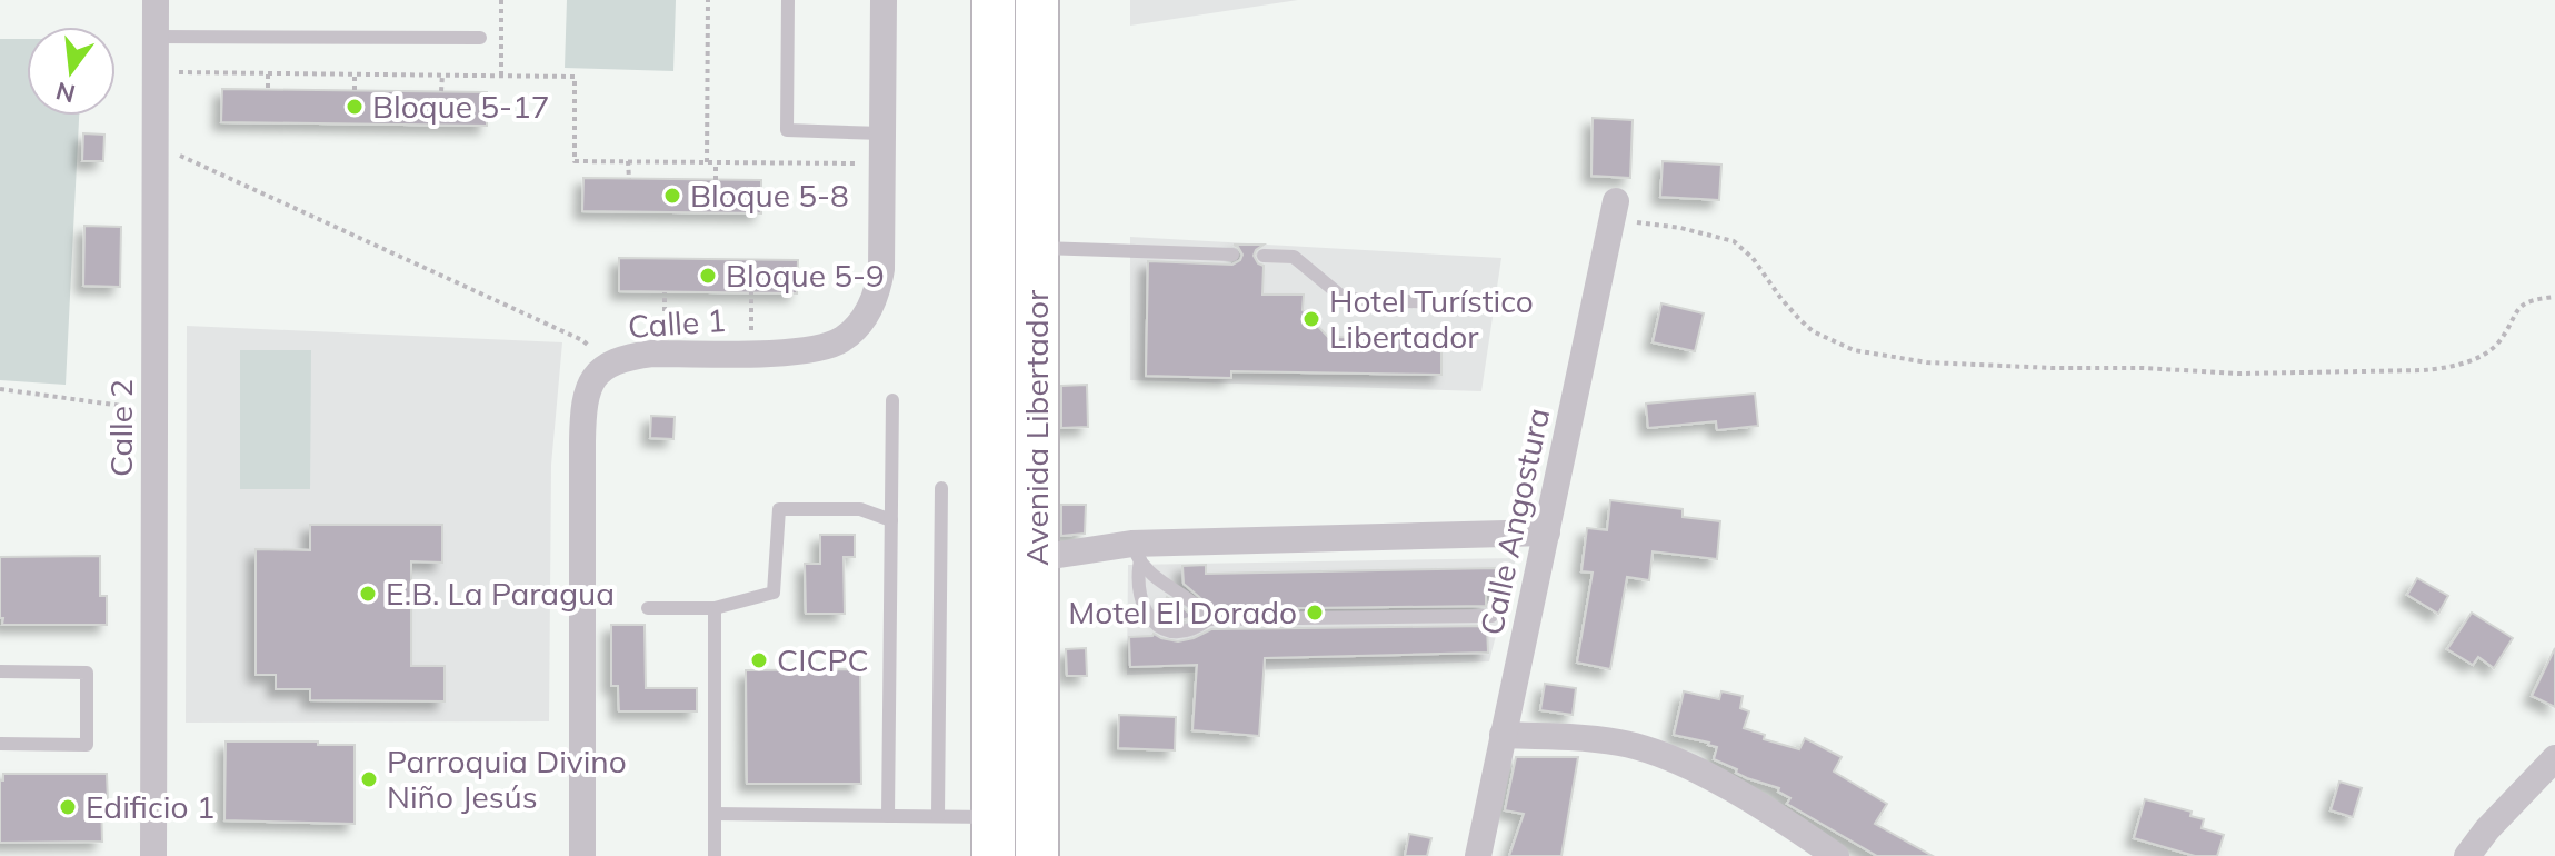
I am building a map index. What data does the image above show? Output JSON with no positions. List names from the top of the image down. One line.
{"streets":{"main road":["Avenida Libertador"],"street":["Calle 1","Calle 2","Calle Angostura"]},"places":["Bloque 5-17","Bloque 5-8","Bloque 5-9","Hotel Turístico Libertador","E.B. La Paragua","Motel El Dorado","CICPC","Parroquia Divino Niño Jesús","Edificio 1"],"north":"bottom"}
